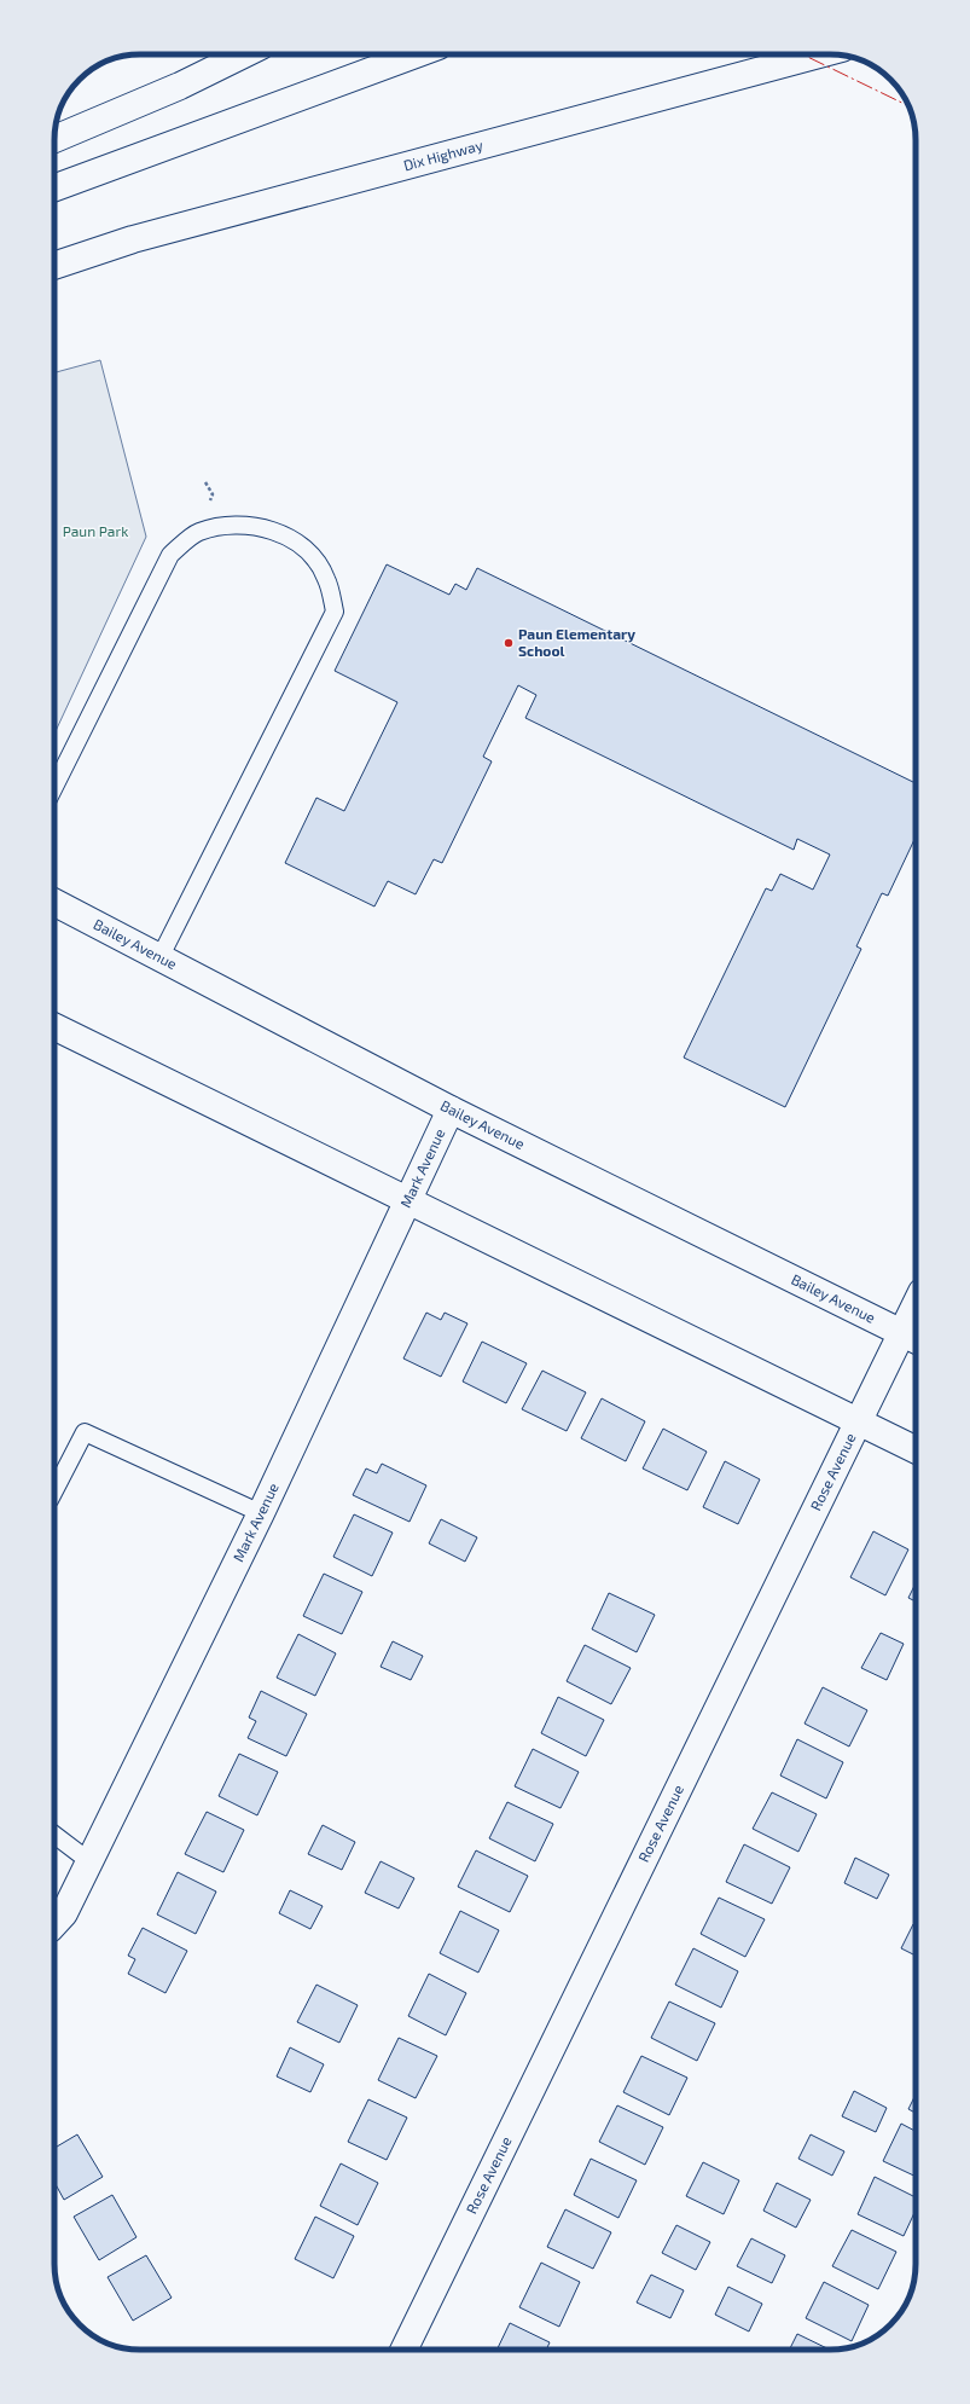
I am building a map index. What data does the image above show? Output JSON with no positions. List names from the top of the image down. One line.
{"streets":{"main road":["Dix Highway","Bailey Avenue","Mark Avenue","Rose Avenue"]},"crossings":[["Bailey Avenue","Mark Avenue"],["Bailey Avenue","Rose Avenue"]],"parks":["Paun Park"],"places":["Paun Elementary School"]}
